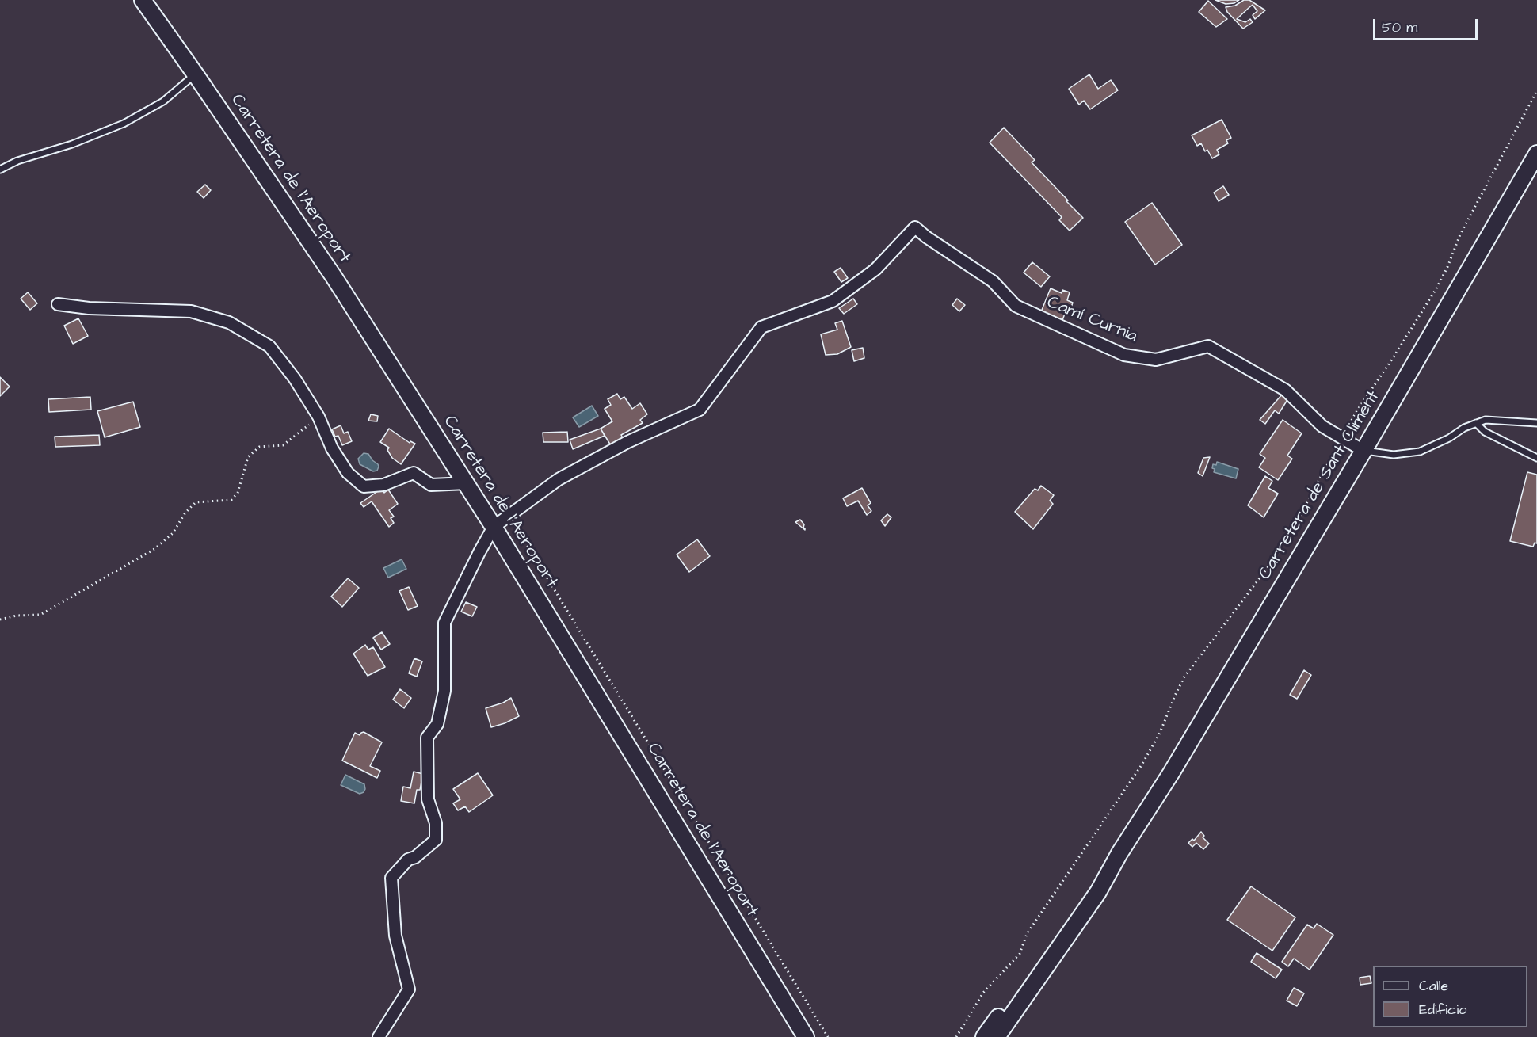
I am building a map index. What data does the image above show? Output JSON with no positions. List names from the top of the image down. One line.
{"streets":{"main road":["Carretera de l'Aeroport","Carretera de Sant Climent"],"street":["Camí Curnia"]},"crossings":[["Camí Curnia","Carretera de Sant Climent"]],"legend":["Calle","Edificio"],"scale_bar":"50 m"}
